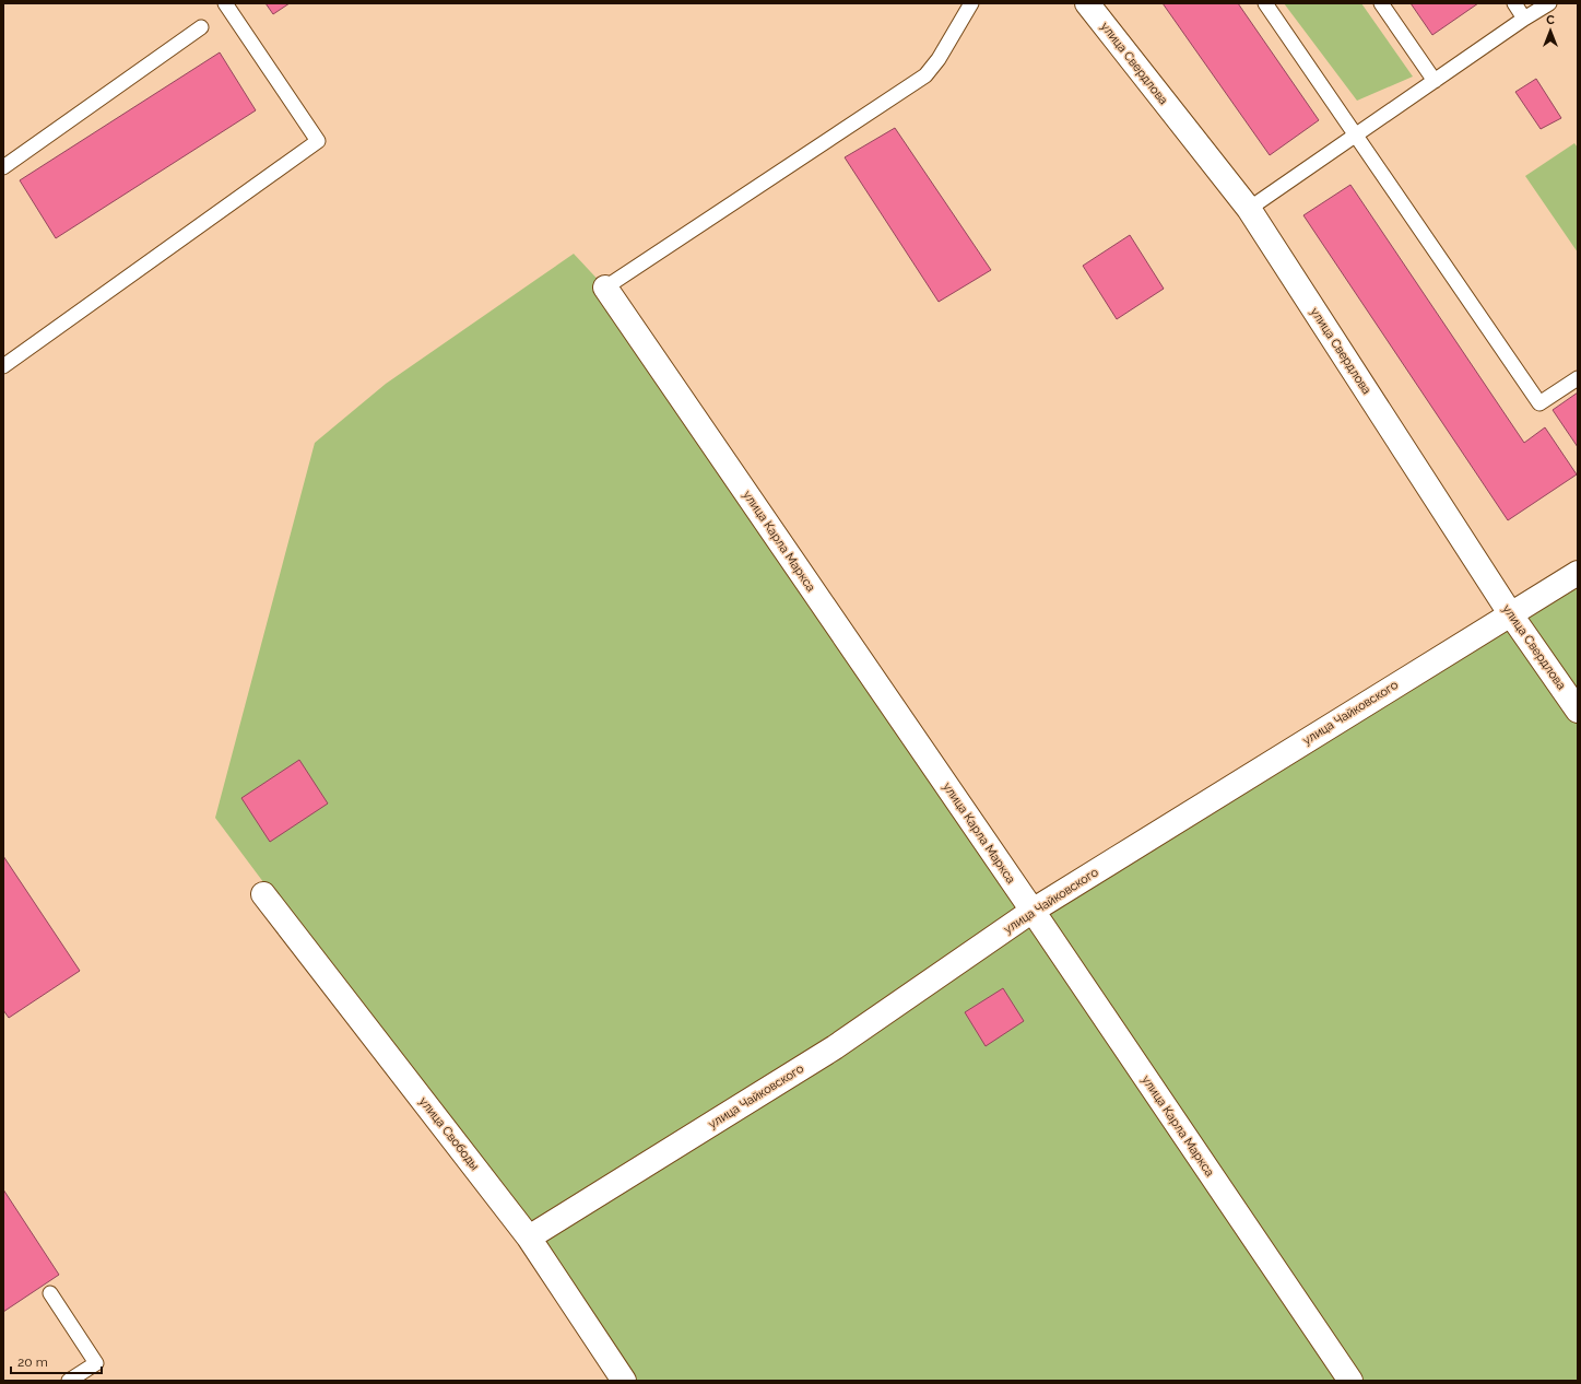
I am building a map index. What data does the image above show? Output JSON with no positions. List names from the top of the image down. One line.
{"streets":{"street":["улица Свердлова","улица Карла Маркса","улица Чайковского","улица Свободы"]},"crossings":[["улица Свердлова","улица Чайковского"],["улица Карла Маркса","улица Чайковского"],["улица Чайковского","улица Свободы"]],"scale_bar":"20 m","north":"top"}
